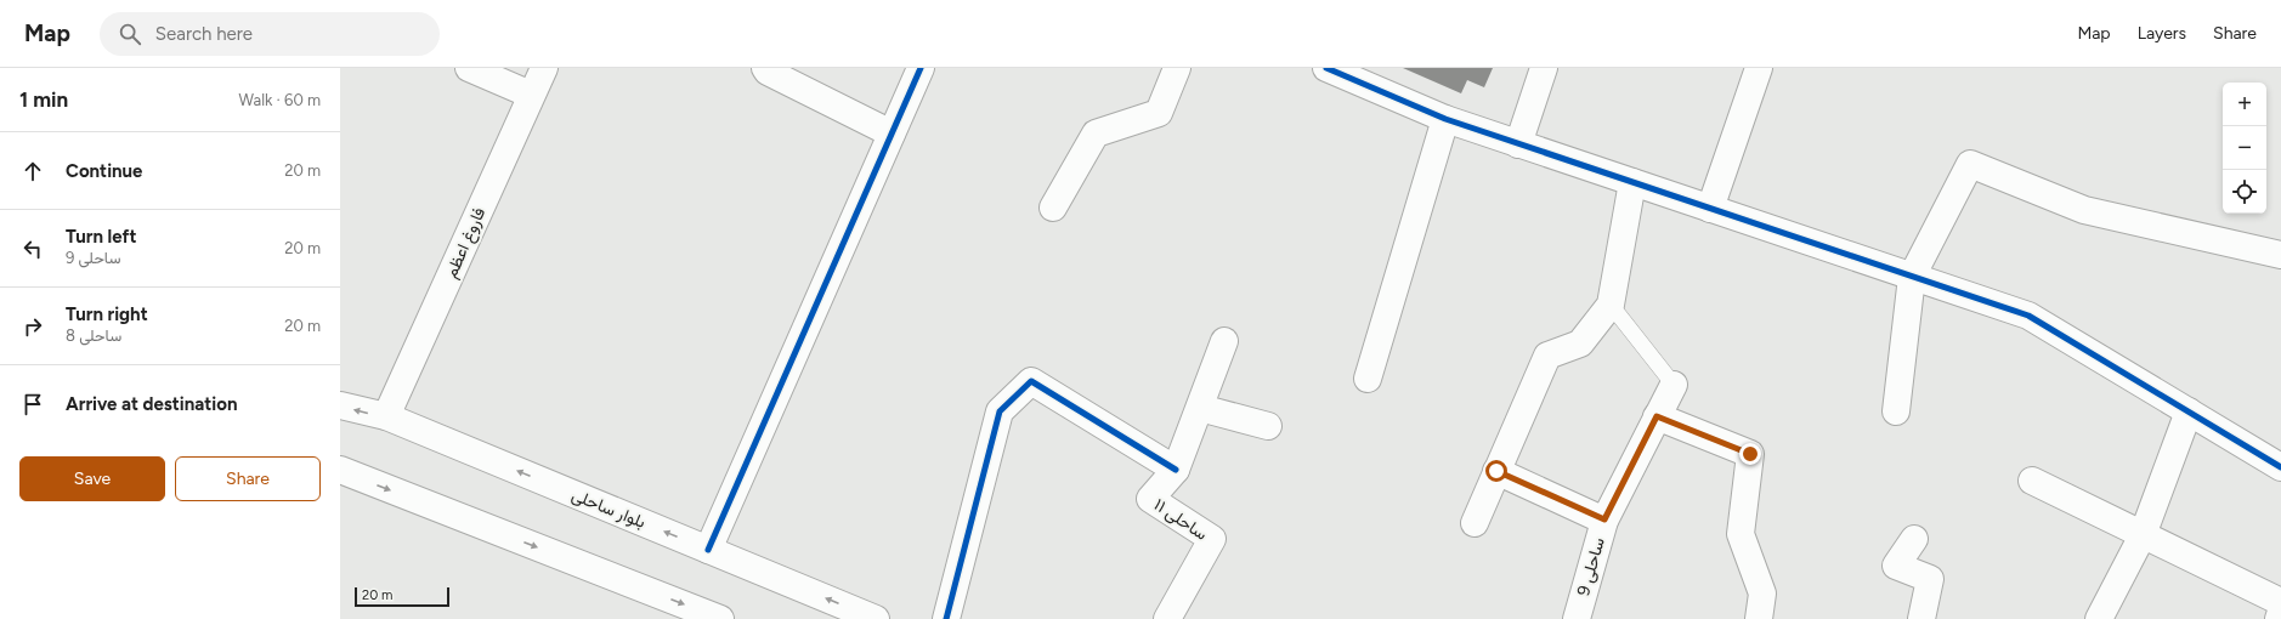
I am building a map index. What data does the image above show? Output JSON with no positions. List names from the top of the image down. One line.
{"streets":{"street":["فاروغ اعظم","بلوار ساحلی","ساحلی ۱۱","ساحلی 9"]},"crossings":[["فاروغ اعظم","بلوار ساحلی"]],"scale_bar":"20 m","page":{"header":"Map","search":"Search here","nav":["Map","Layers","Share"],"heading":["1 min","Walk · 60 m"],"map_buttons":["+","−"],"list":[["Continue","20 m"],["Turn left","ساحلی 9","20 m"],["Turn right","ساحلی 8","20 m"],"Arrive at destination"],"buttons":["Save","Share"],"scale":"20 m"}}
